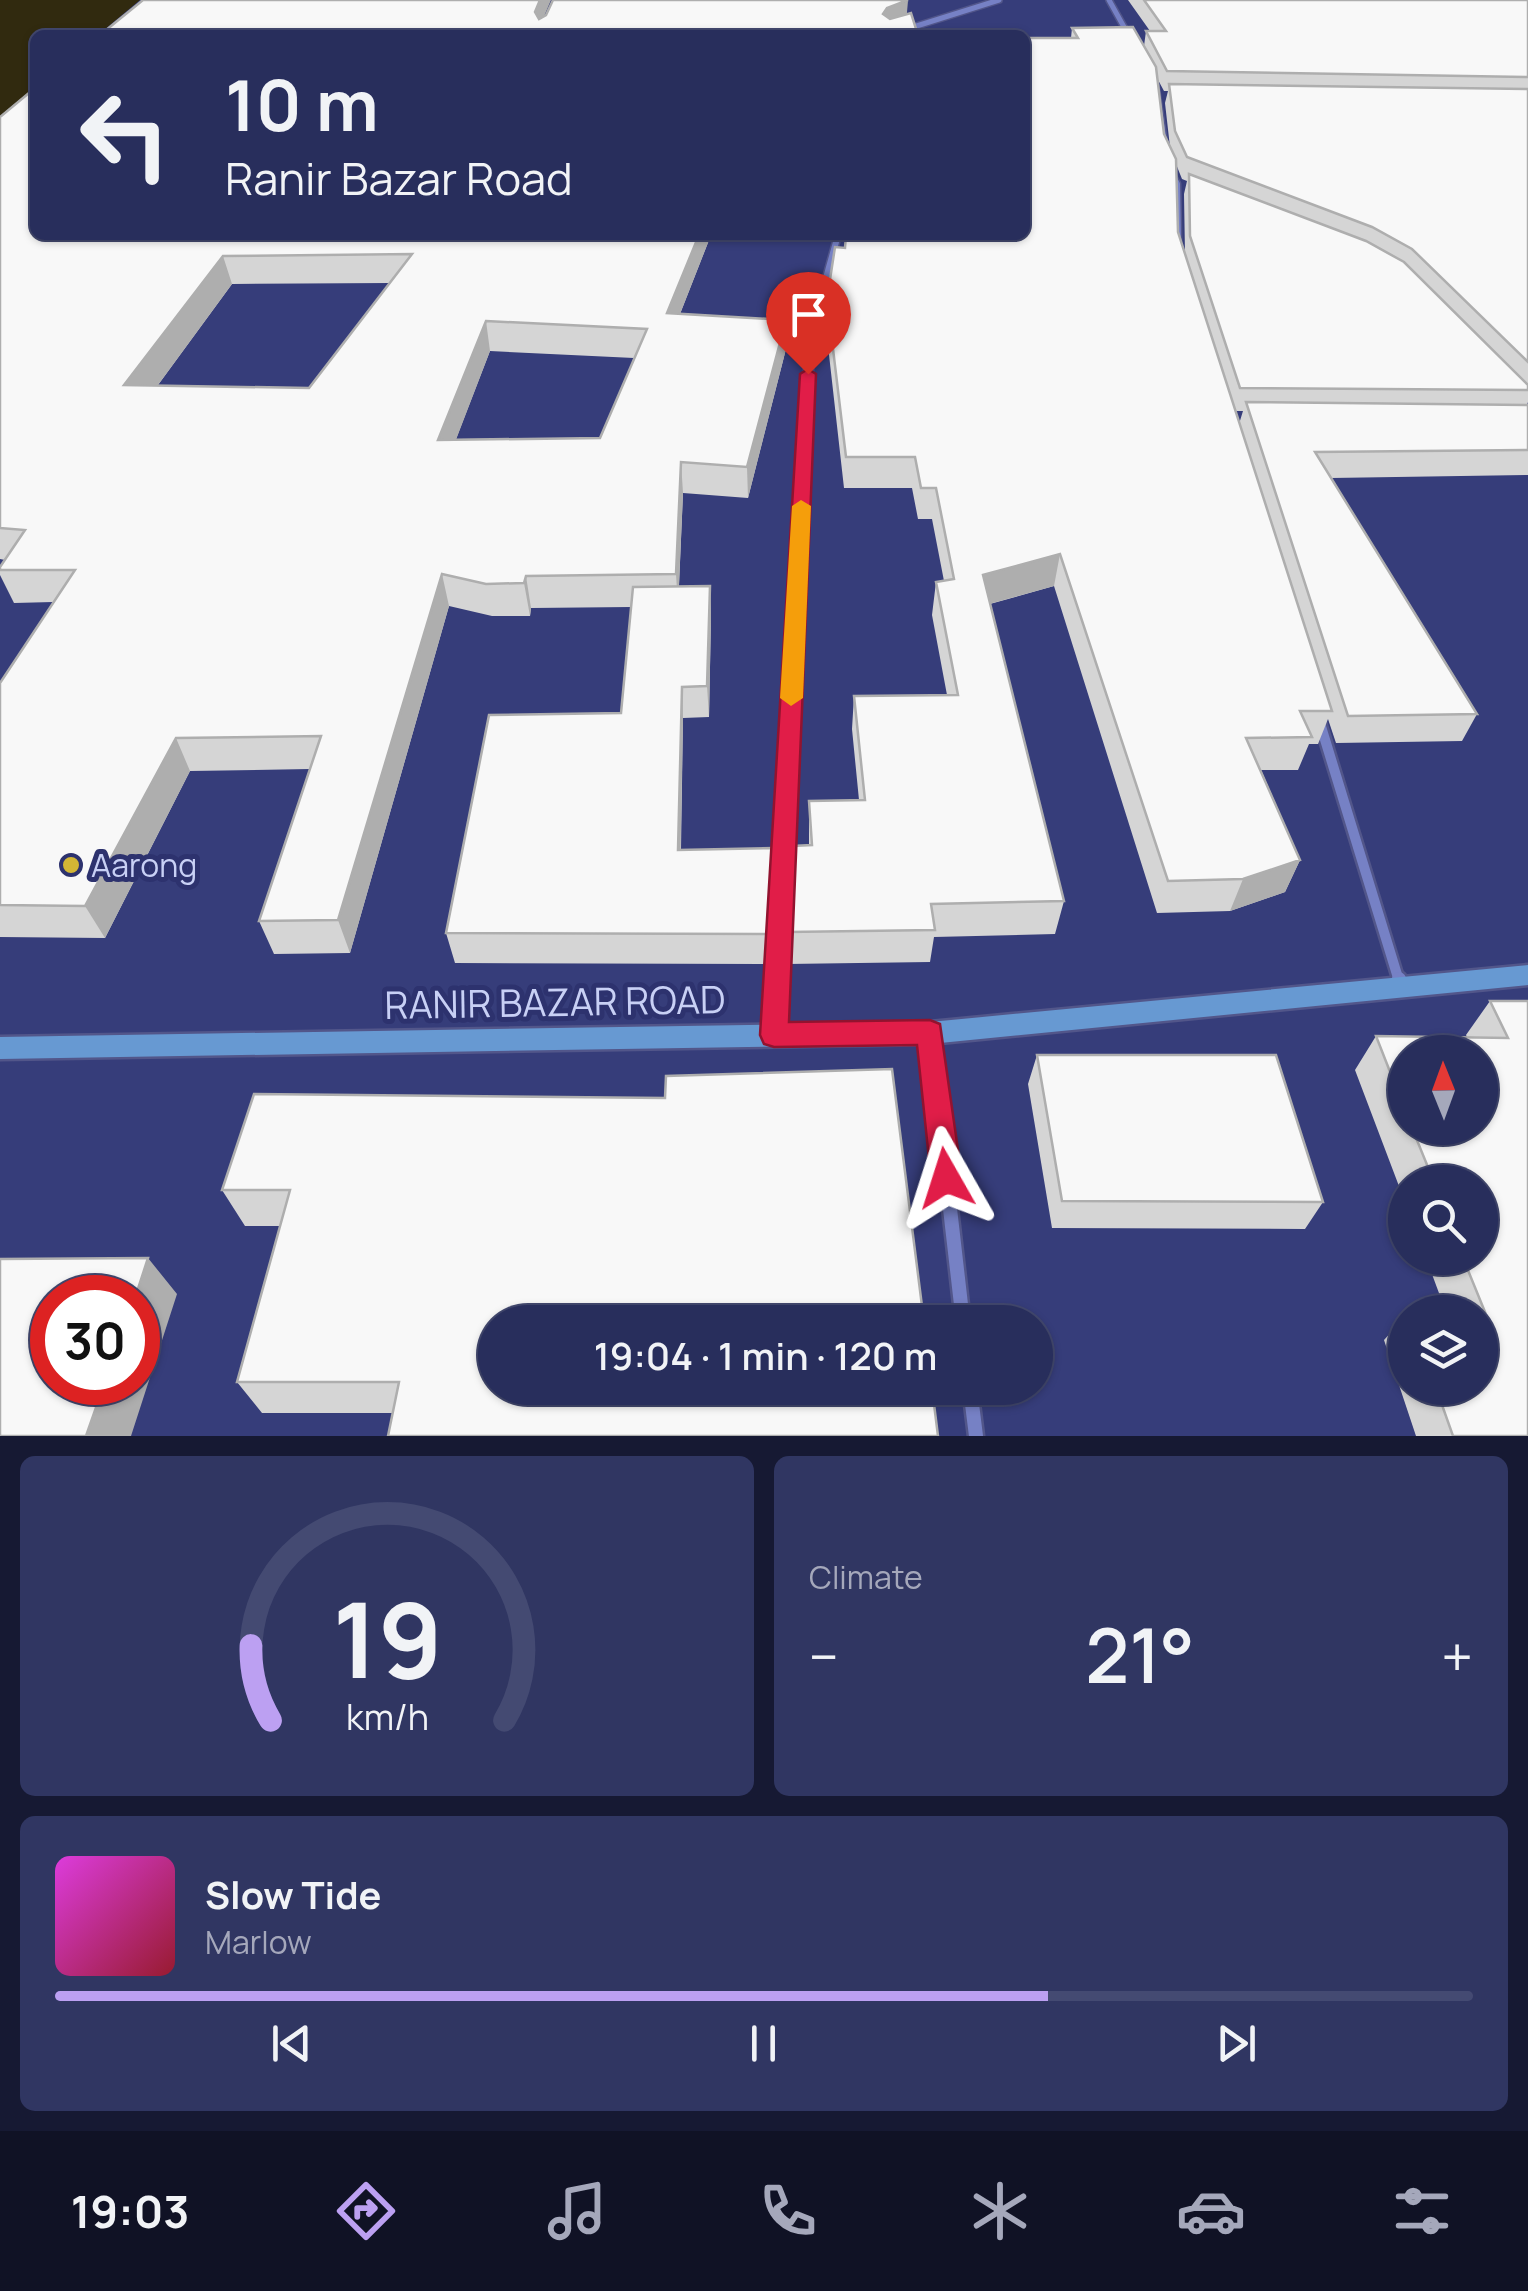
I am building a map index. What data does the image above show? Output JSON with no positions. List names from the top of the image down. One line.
{"streets":{"main road":["RANIR BAZAR ROAD"]},"places":["Aarong"],"north":"top","page":{"turn":["10 m","Ranir Bazar Road"],"limit":"30","trip":"19:04 · 1 min · 120 m","tile":"Climate","heat":["−","21°","+"],"song":["Slow Tide","Marlow"],"tabs":"19:03","gauge":["19","km/h"]}}
